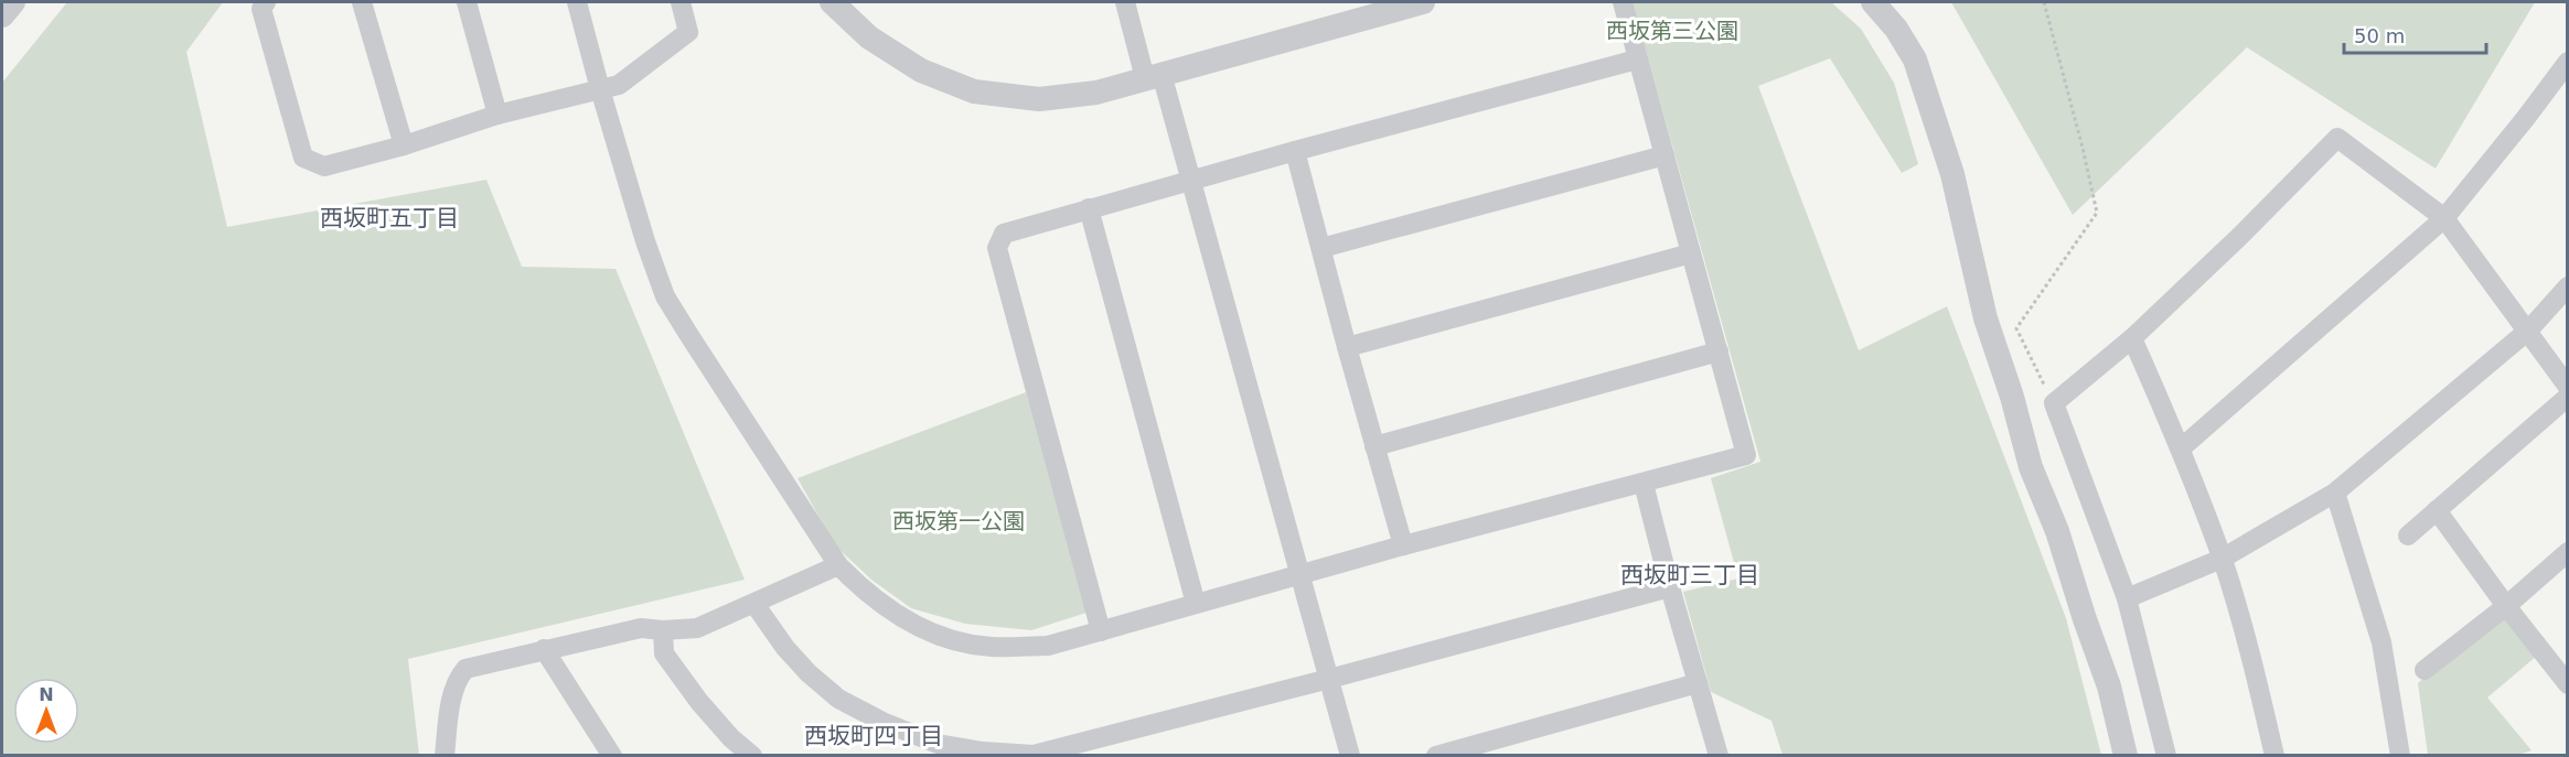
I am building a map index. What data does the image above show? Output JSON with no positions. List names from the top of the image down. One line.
{"districts":["西坂町五丁目","西坂町三丁目","西坂町四丁目"],"parks":["西坂第三公園","西坂第一公園"],"scale_bar":"50 m","north":"top"}
